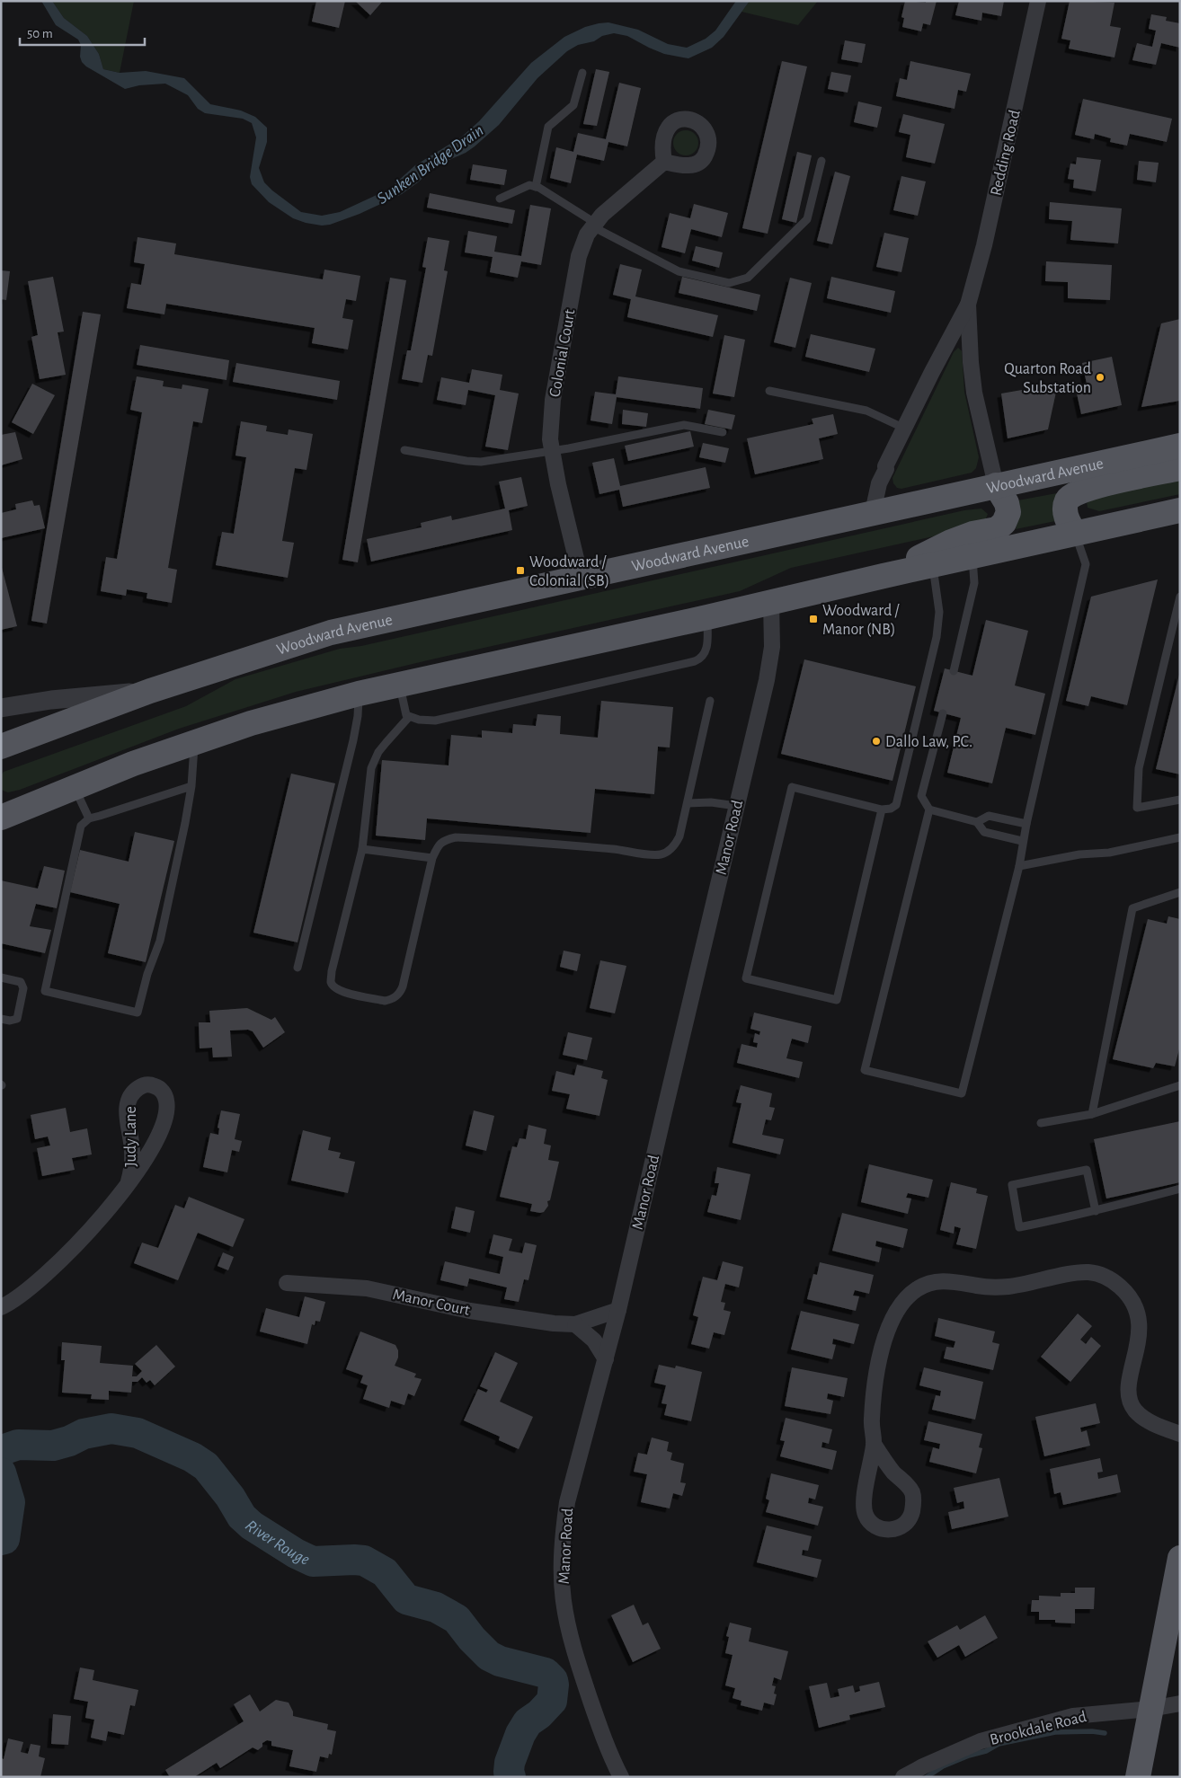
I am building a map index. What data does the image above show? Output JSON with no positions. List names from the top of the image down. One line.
{"streets":{"main road":["Woodward Avenue"],"street":["Redding Road","Colonial Court","Manor Road","Judy Lane","Manor Court","Brookdale Road"]},"crossings":[["Redding Road","Woodward Avenue"],["Colonial Court","Woodward Avenue"],["Manor Road","Manor Court"]],"water":["Sunken Bridge Drain","River Rouge"],"places":{"other":["Quarton Road Substation","Dallo Law, P.C."],"transit":["Woodward / Colonial (SB)","Woodward / Manor (NB)"]},"scale_bar":"50 m"}
